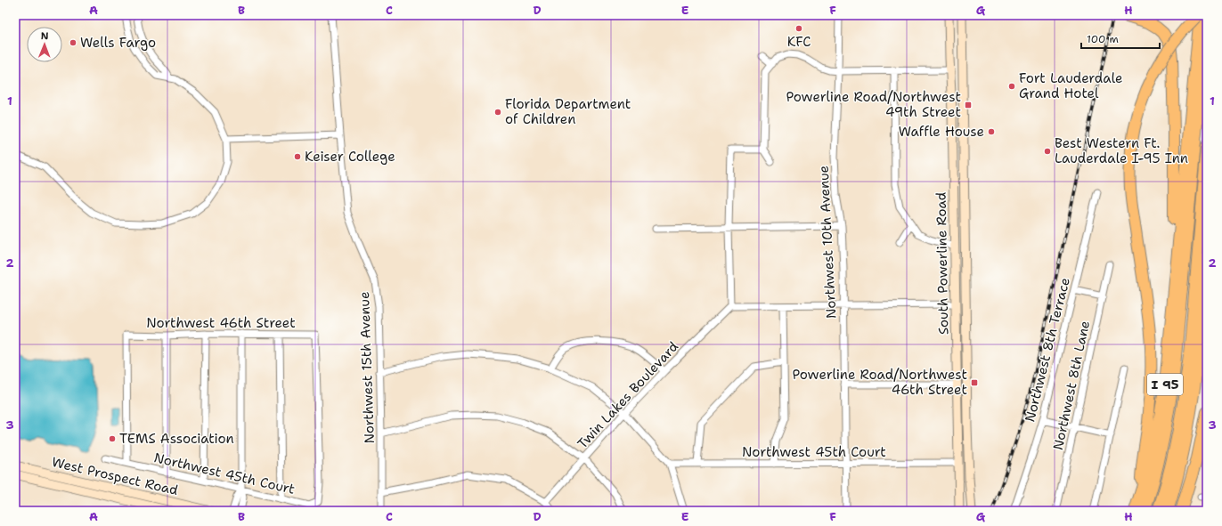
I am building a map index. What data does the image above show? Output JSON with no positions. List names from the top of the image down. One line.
{"streets":{"highway":["I 95"],"main road":["South Powerline Road","West Prospect Road"],"street":["Northwest 10th Avenue","Northwest 46th Street","Northwest 8th Terrace","Northwest 15th Avenue","Northwest 8th Lane","Twin Lakes Boulevard","Northwest 45th Court"]},"crossings":[["Northwest 10th Avenue","Northwest 45th Court"],["South Powerline Road","Northwest 45th Court"],["Northwest 46th Street","Northwest 45th Court"]],"places":{"other":["KFC","Wells Fargo","Fort Lauderdale Grand Hotel","Florida Department of Children","Waffle House","Best Western Ft. Lauderdale I-95 Inn","Keiser College","TEMS Association"],"transit":["Powerline Road/Northwest 49th Street","Powerline Road/Northwest 46th Street"]},"scale_bar":"100 m","north":"top","grid":{"columns":["A","B","C","D","E","F","G","H"],"rows":["1","2","3"]}}
